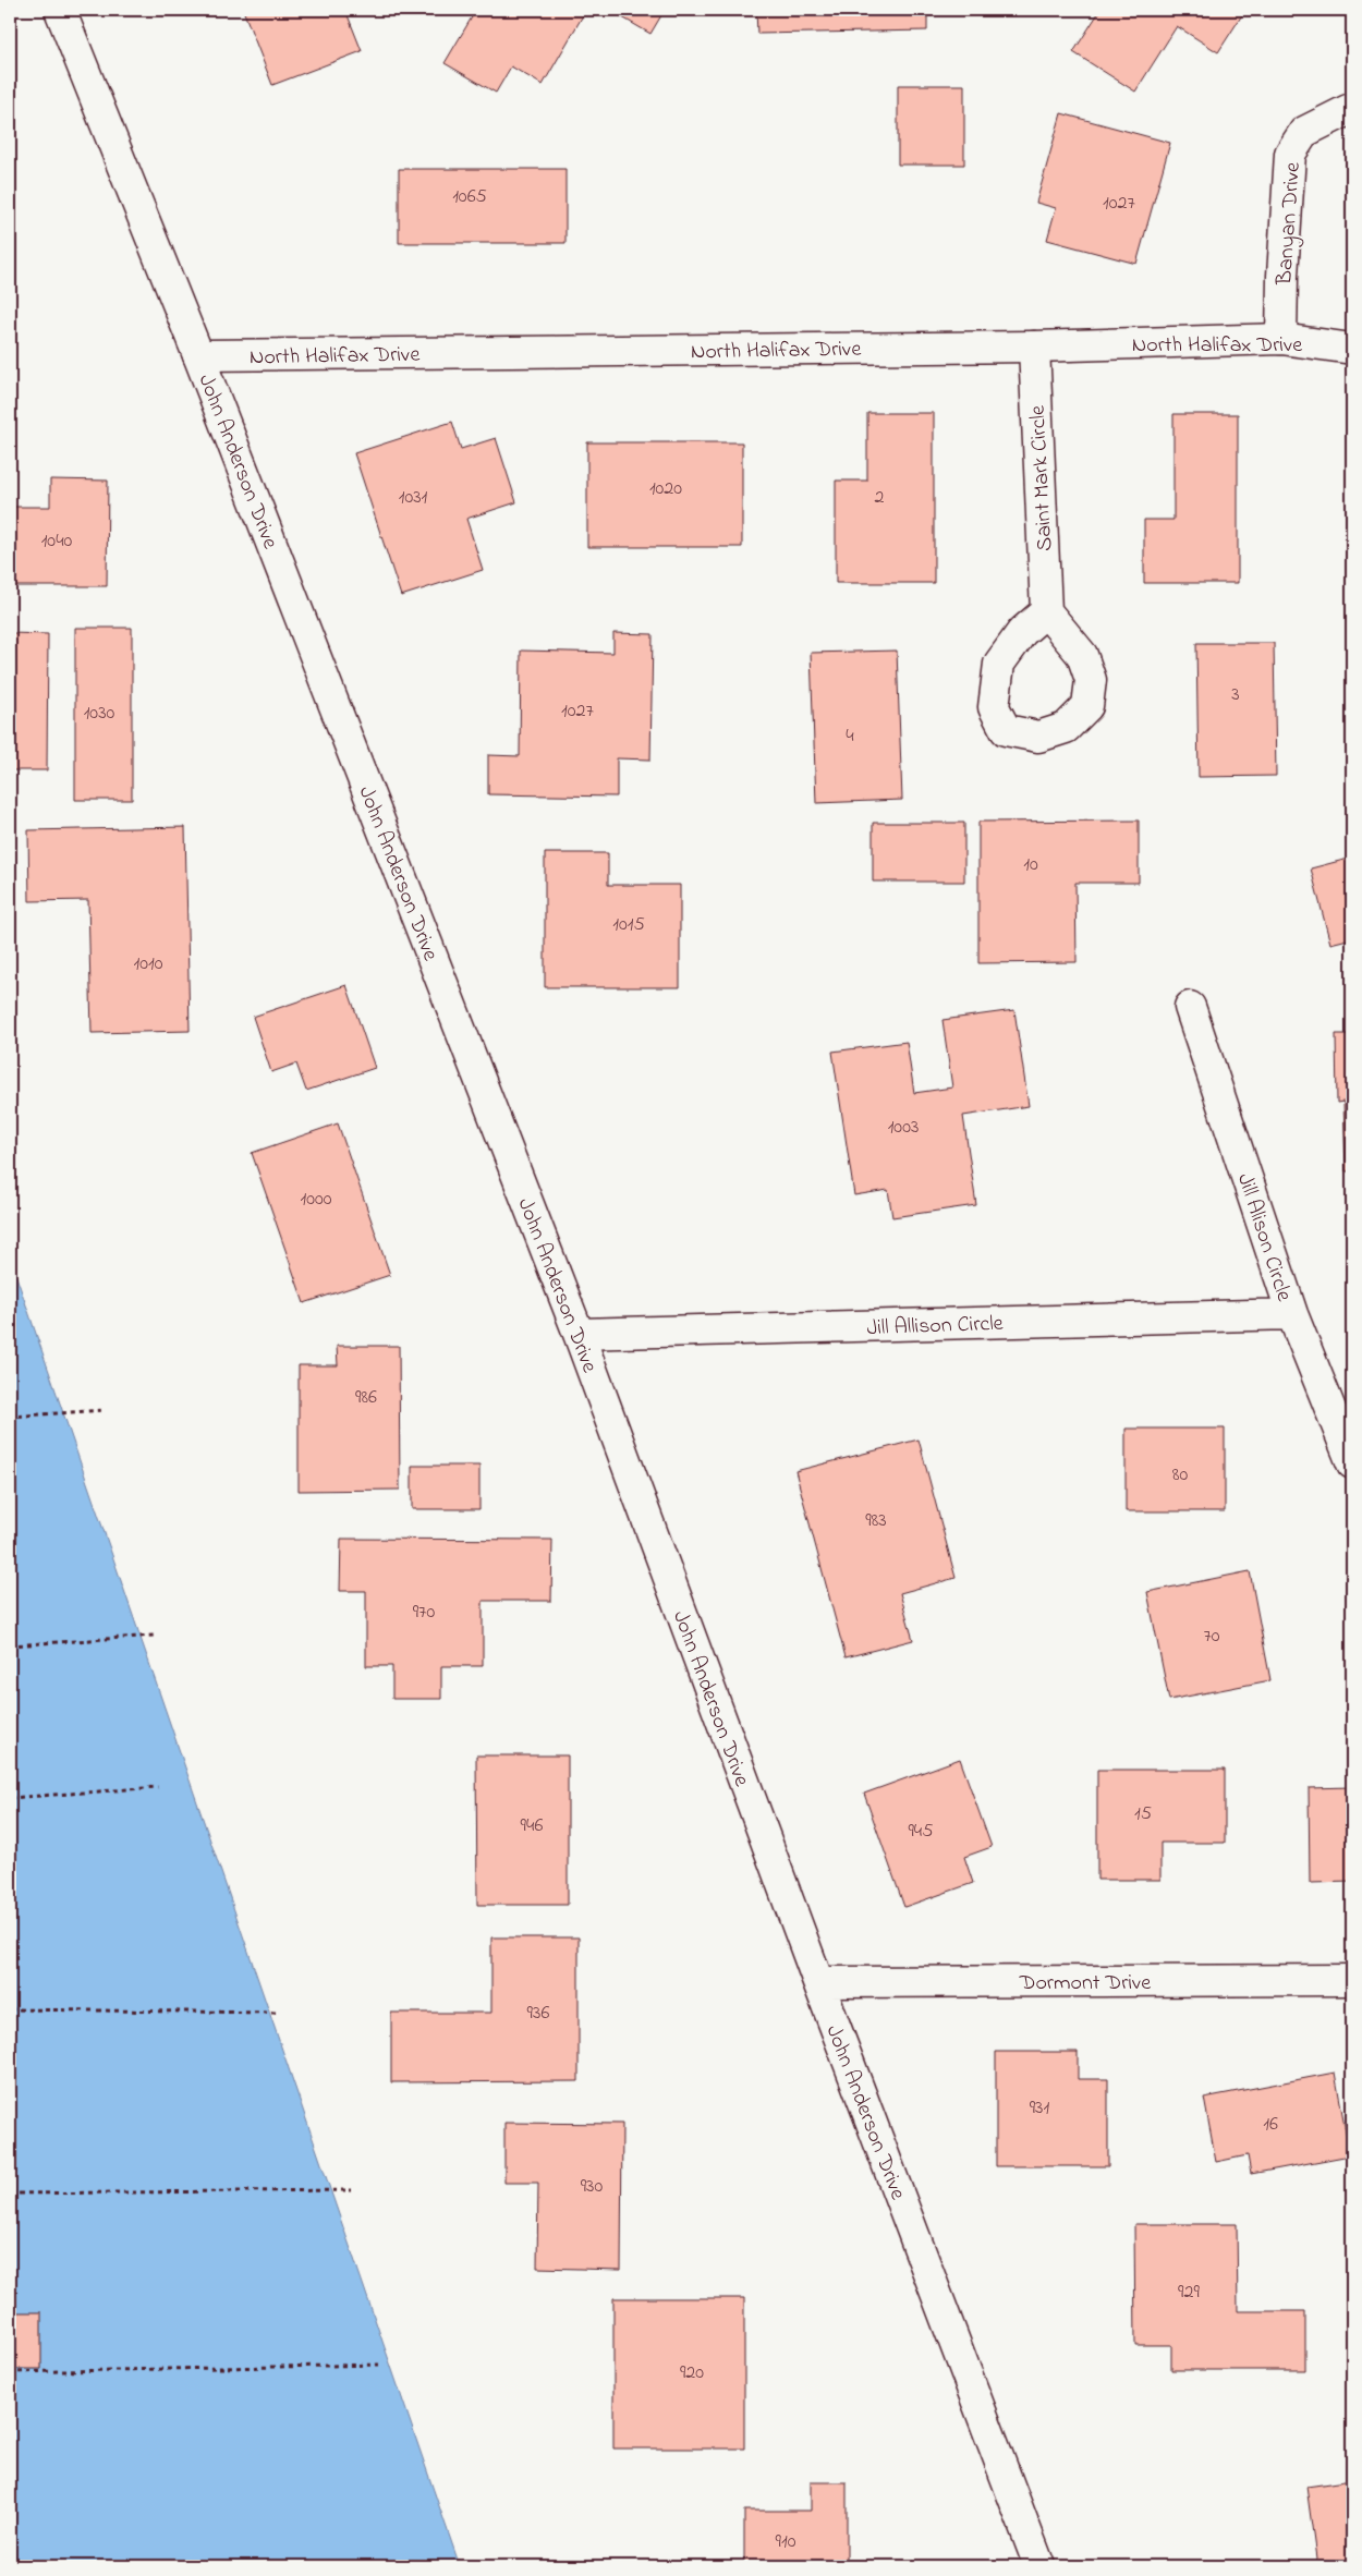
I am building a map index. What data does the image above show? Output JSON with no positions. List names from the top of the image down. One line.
{"streets":{"street":["Banyan Drive","North Halifax Drive","John Anderson Drive","Saint Mark Circle","Jill Alison Circle","Jill Allison Circle","Dormont Drive"]},"crossings":[["Banyan Drive","North Halifax Drive"],["North Halifax Drive","John Anderson Drive"],["North Halifax Drive","Saint Mark Circle"],["John Anderson Drive","Jill Allison Circle"],["John Anderson Drive","Dormont Drive"],["Jill Alison Circle","Jill Allison Circle"]],"house_numbers":["1065","1027","1020","1031","2","1040","3","1027","1030","4","10","1015","1010","1003","1000","986","80","983","970","70","15","946","945","936","931","16","930","929","920","910"]}
